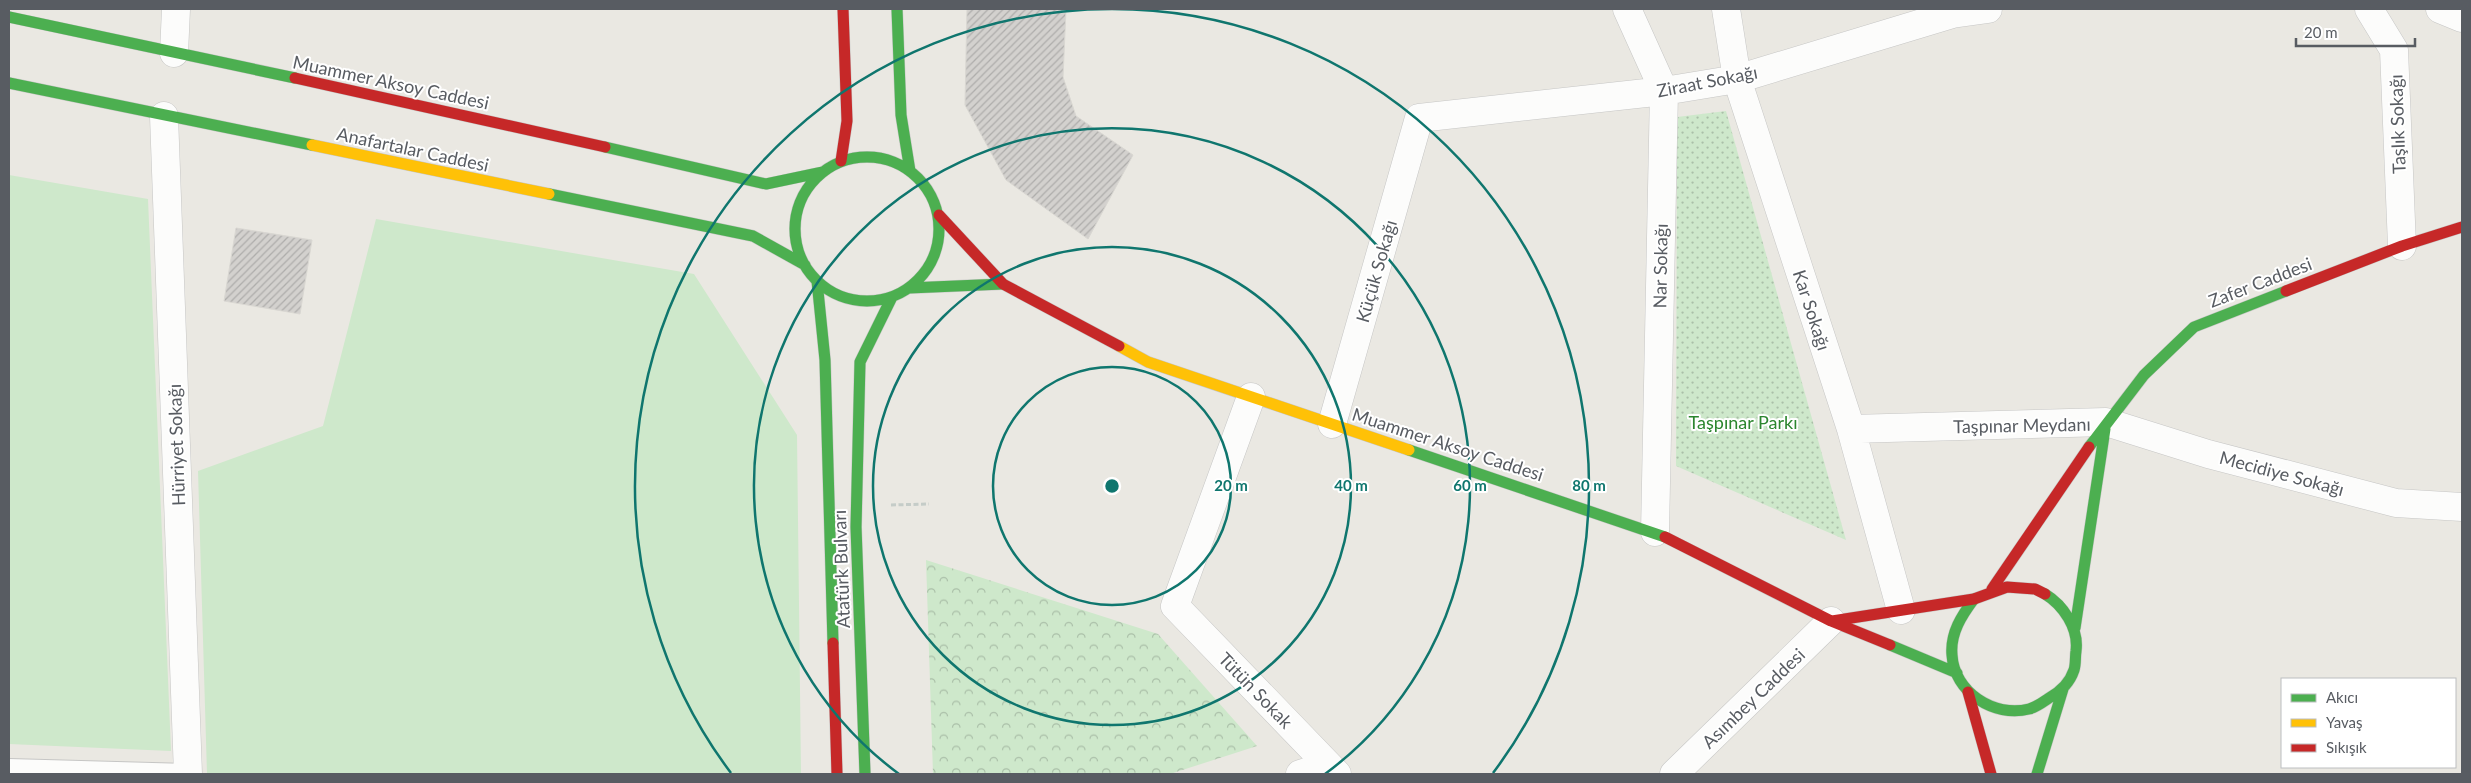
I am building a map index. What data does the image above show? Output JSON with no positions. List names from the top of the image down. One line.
{"streets":{"main road":["Muammer Aksoy Caddesi","Anafartalar Caddesi","Zafer Caddesi","Taşpınar Meydanı","Atatürk Bulvarı"],"street":["Ziraat Sokağı","Taşlık Sokağı","Nar Sokağı","Küçük Sokağı","Kar Sokağı","Hürriyet Sokağı","Mecidiye Sokağı","Tütün Sokak","Asımbey Caddesi"]},"crossings":[["Ziraat Sokağı","Nar Sokağı"],["Ziraat Sokağı","Küçük Sokağı"],["Ziraat Sokağı","Kar Sokağı"],["Muammer Aksoy Caddesi","Anafartalar Caddesi"],["Muammer Aksoy Caddesi","Nar Sokağı"],["Muammer Aksoy Caddesi","Küçük Sokağı"],["Muammer Aksoy Caddesi","Zafer Caddesi"],["Muammer Aksoy Caddesi","Taşpınar Meydanı"],["Muammer Aksoy Caddesi","Atatürk Bulvarı"],["Muammer Aksoy Caddesi","Tütün Sokak"],["Muammer Aksoy Caddesi","Asımbey Caddesi"],["Taşlık Sokağı","Zafer Caddesi"],["Anafartalar Caddesi","Hürriyet Sokağı"],["Anafartalar Caddesi","Atatürk Bulvarı"],["Zafer Caddesi","Taşpınar Meydanı"],["Zafer Caddesi","Mecidiye Sokağı"],["Kar Sokağı","Taşpınar Meydanı"],["Taşpınar Meydanı","Mecidiye Sokağı"]],"parks":["Taşpınar Parkı"],"legend":["Akıcı","Yavaş","Sıkışık"],"scale_bar":"20 m","rings":["20 m","40 m","60 m","80 m"]}
